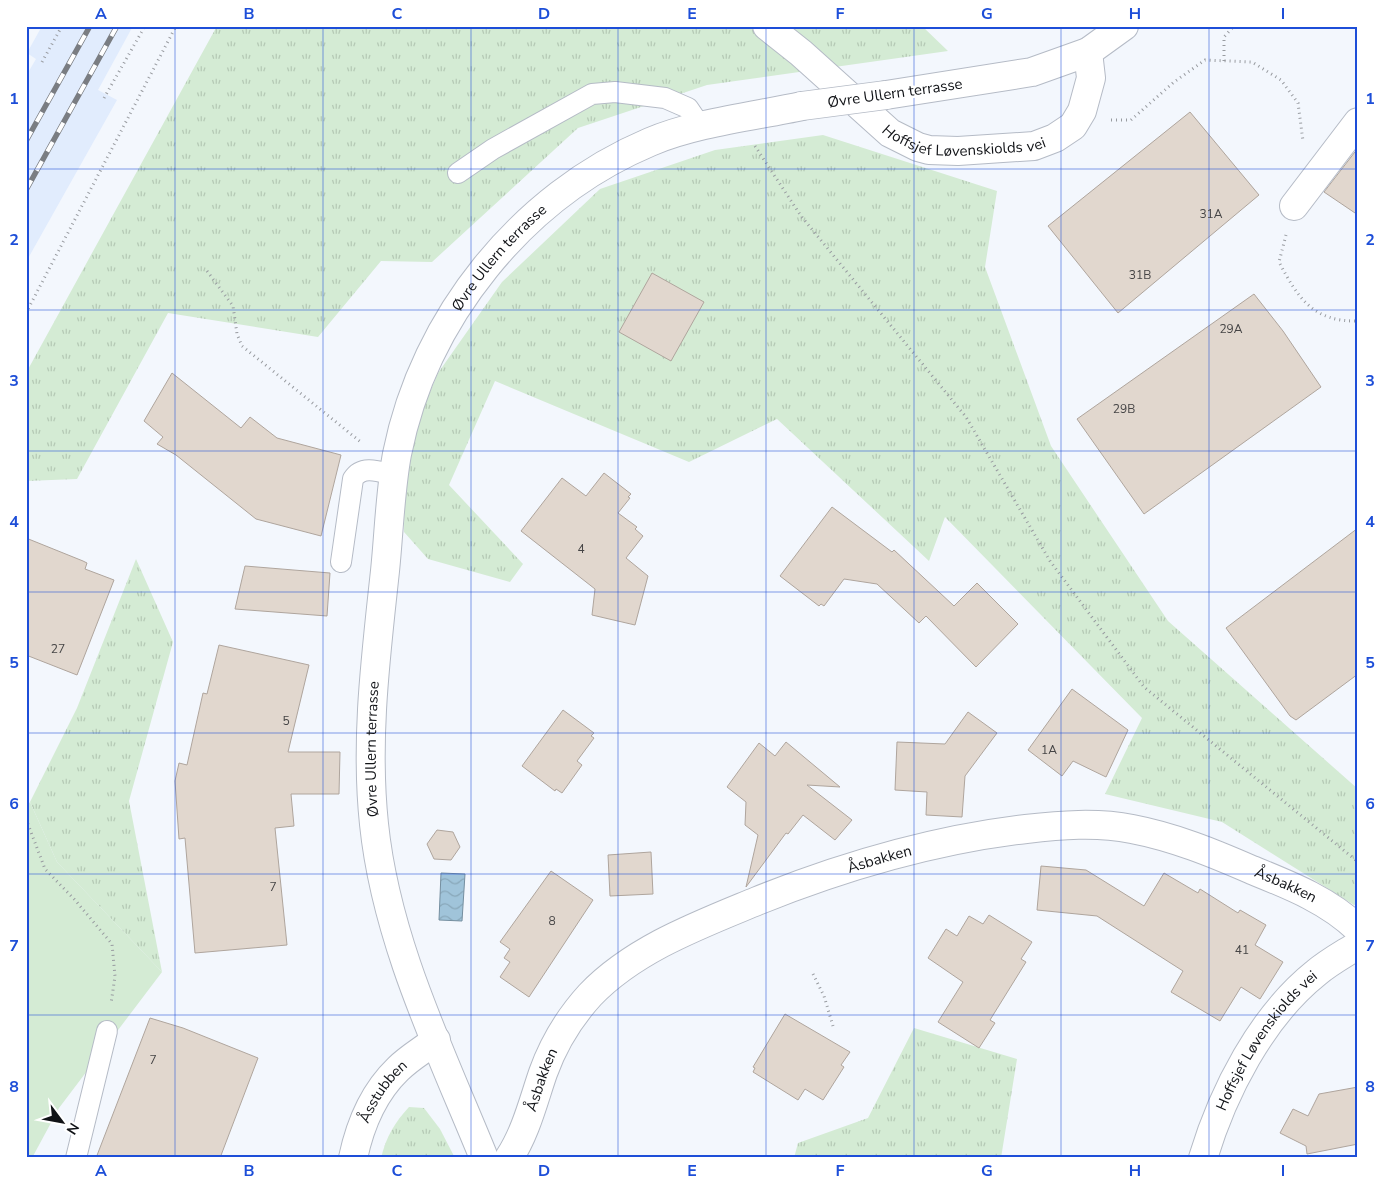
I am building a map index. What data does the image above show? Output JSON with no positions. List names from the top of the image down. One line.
{"streets":{"street":["Øvre Ullern terrasse","Hoffsjef Løvenskiolds vei","Åsbakken","Åsstubben"]},"crossings":[["Øvre Ullern terrasse","Hoffsjef Løvenskiolds vei"],["Øvre Ullern terrasse","Åsstubben"]],"house_numbers":["31A","31B","29A","29B","4","27","5","1A","7","8","41","7"],"north":"bottom right","grid":{"columns":["A","B","C","D","E","F","G","H","I"],"rows":["1","2","3","4","5","6","7","8"]}}
